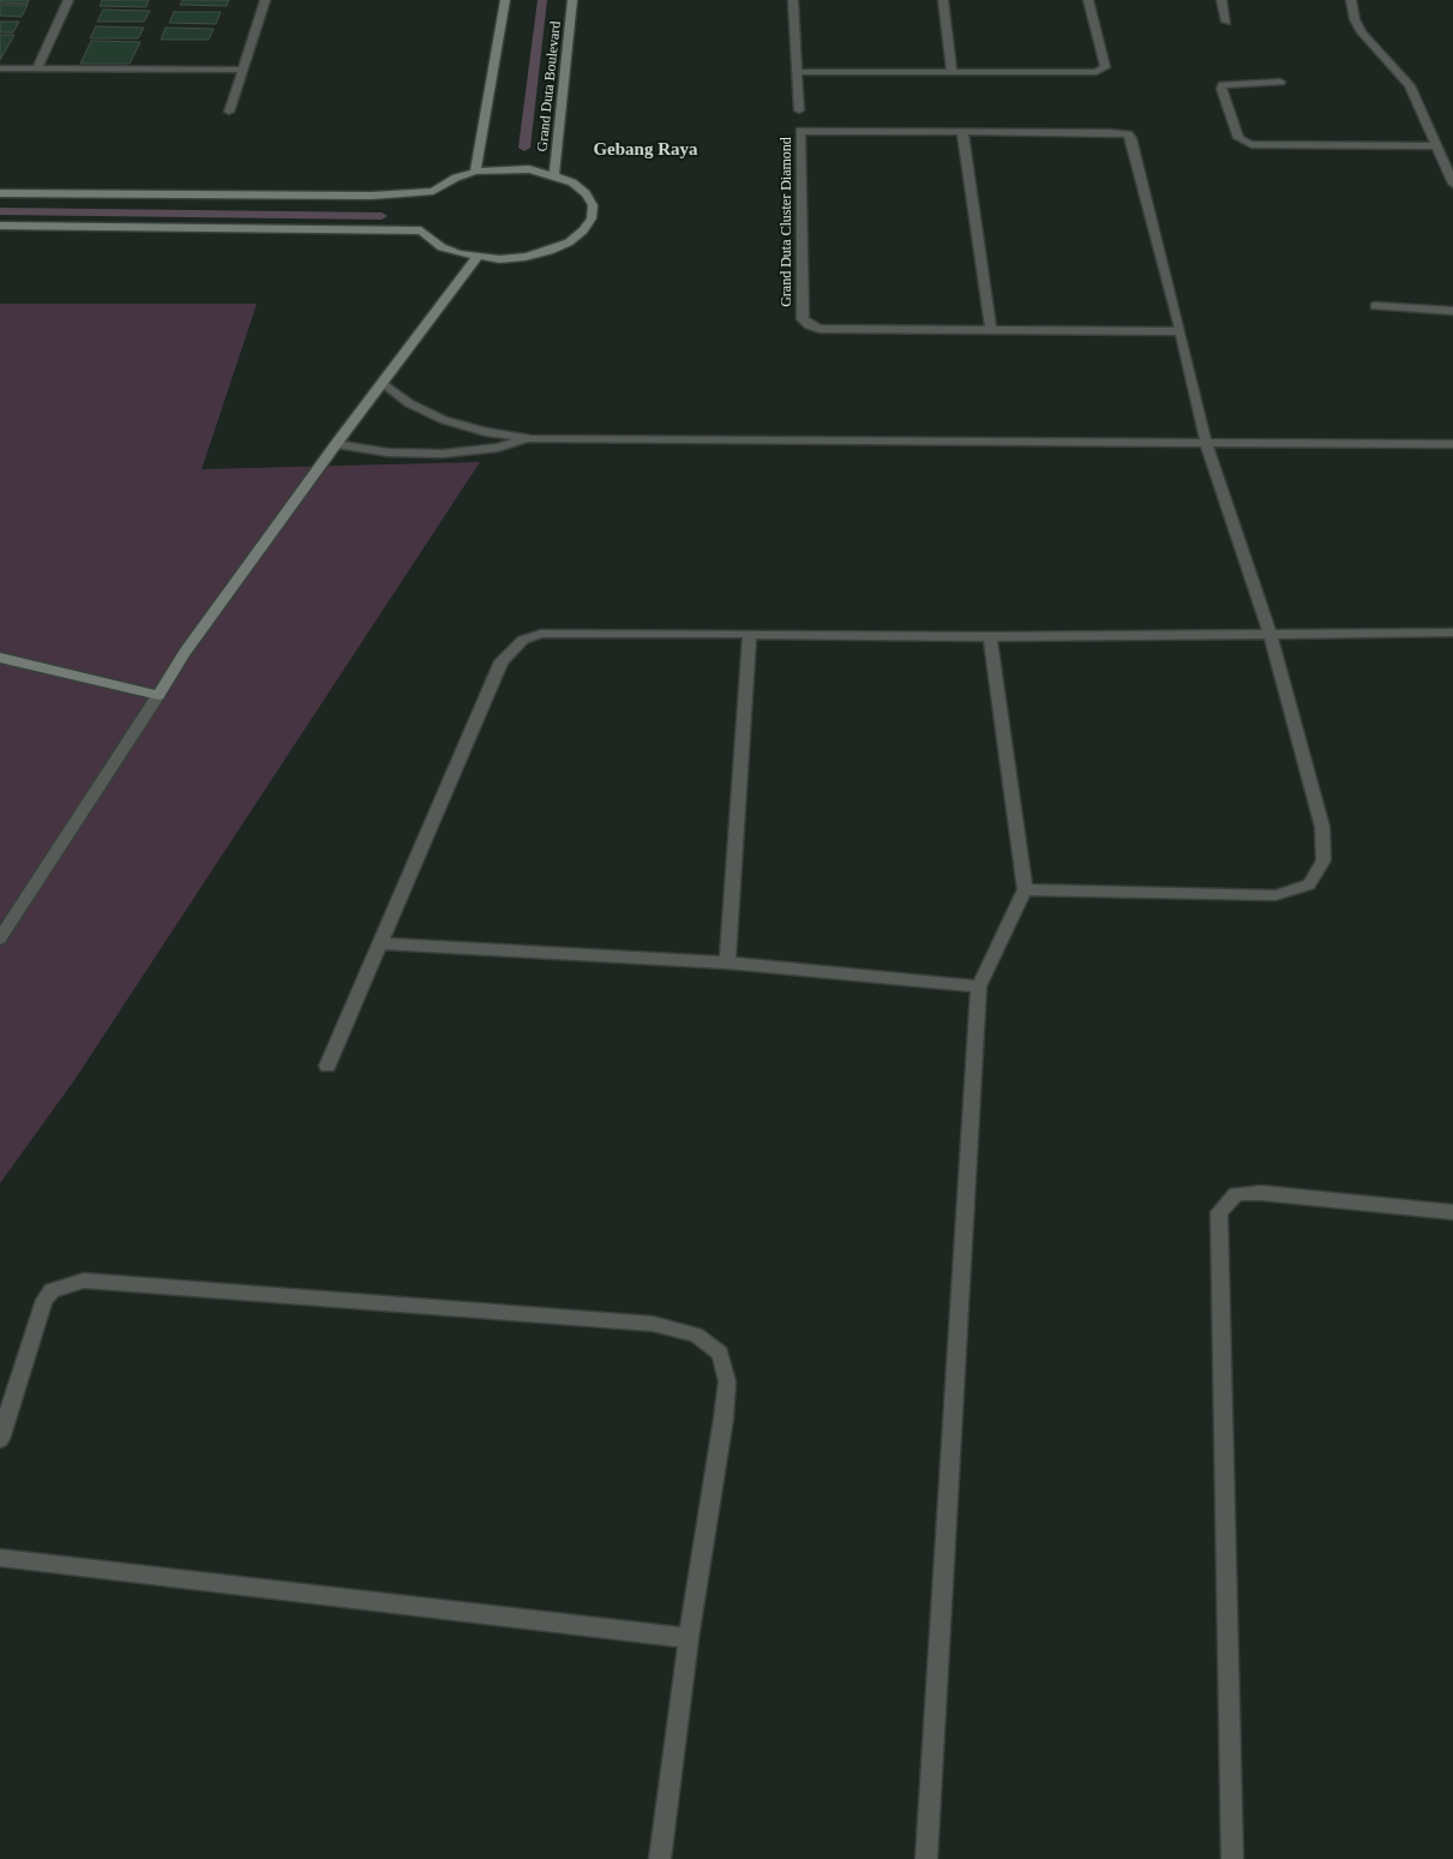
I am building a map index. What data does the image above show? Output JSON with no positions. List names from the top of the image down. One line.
{"streets":{"street":["Grand Duta Boulevard","Grand Duta Cluster Diamond"]},"districts":["Gebang Raya"]}
